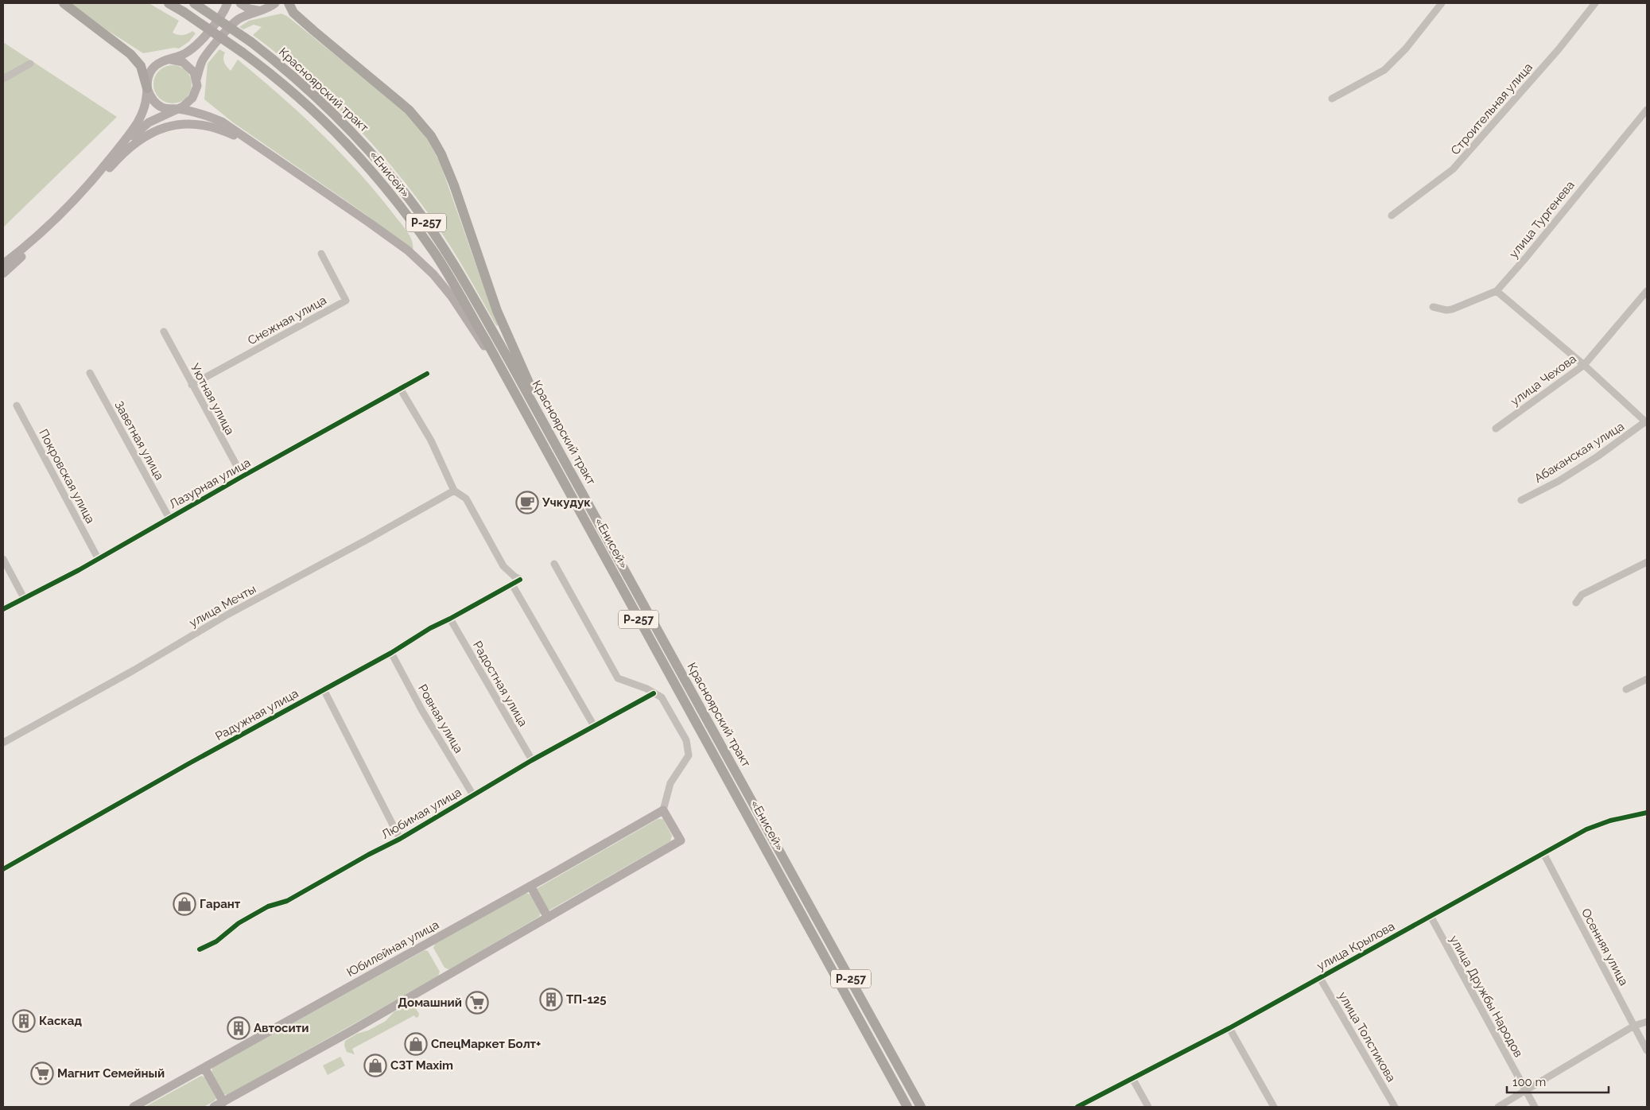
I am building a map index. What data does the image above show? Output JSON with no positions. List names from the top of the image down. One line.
{"streets":{"highway":["Красноярский тракт","«Енисей»","Р-257"],"main road":["Юбилейная улица"],"street":["Строительная улица","улица Тургенева","Снежная улица","улица Чехова","Уютная улица","Заветная улица","Абаканская улица","Покровская улица","Лазурная улица","улица Мечты","Радостная улица","Радужная улица","Ровная улица","Любимая улица","улица Крылова","Осенняя улица","улица Дружбы Народов","улица Толстикова"]},"crossings":[["Снежная улица","Уютная улица"],["Уютная улица","Лазурная улица"],["Заветная улица","Лазурная улица"],["Покровская улица","Лазурная улица"],["улица Мечты","Радужная улица"],["Радостная улица","Радужная улица"],["Радостная улица","Любимая улица"],["Радужная улица","Ровная улица"],["Ровная улица","Любимая улица"],["улица Крылова","Осенняя улица"],["улица Крылова","улица Дружбы Народов"],["улица Крылова","улица Толстикова"]],"places":{"cafe":["Учкудук"],"shop":["Гарант","СпецМаркет Болт+","СЗТ Maxim"],"building":["ТП-125","Каскад","Автосити"],"supermarket":["Домашний","Магнит Семейный"]},"scale_bar":"100 m"}
